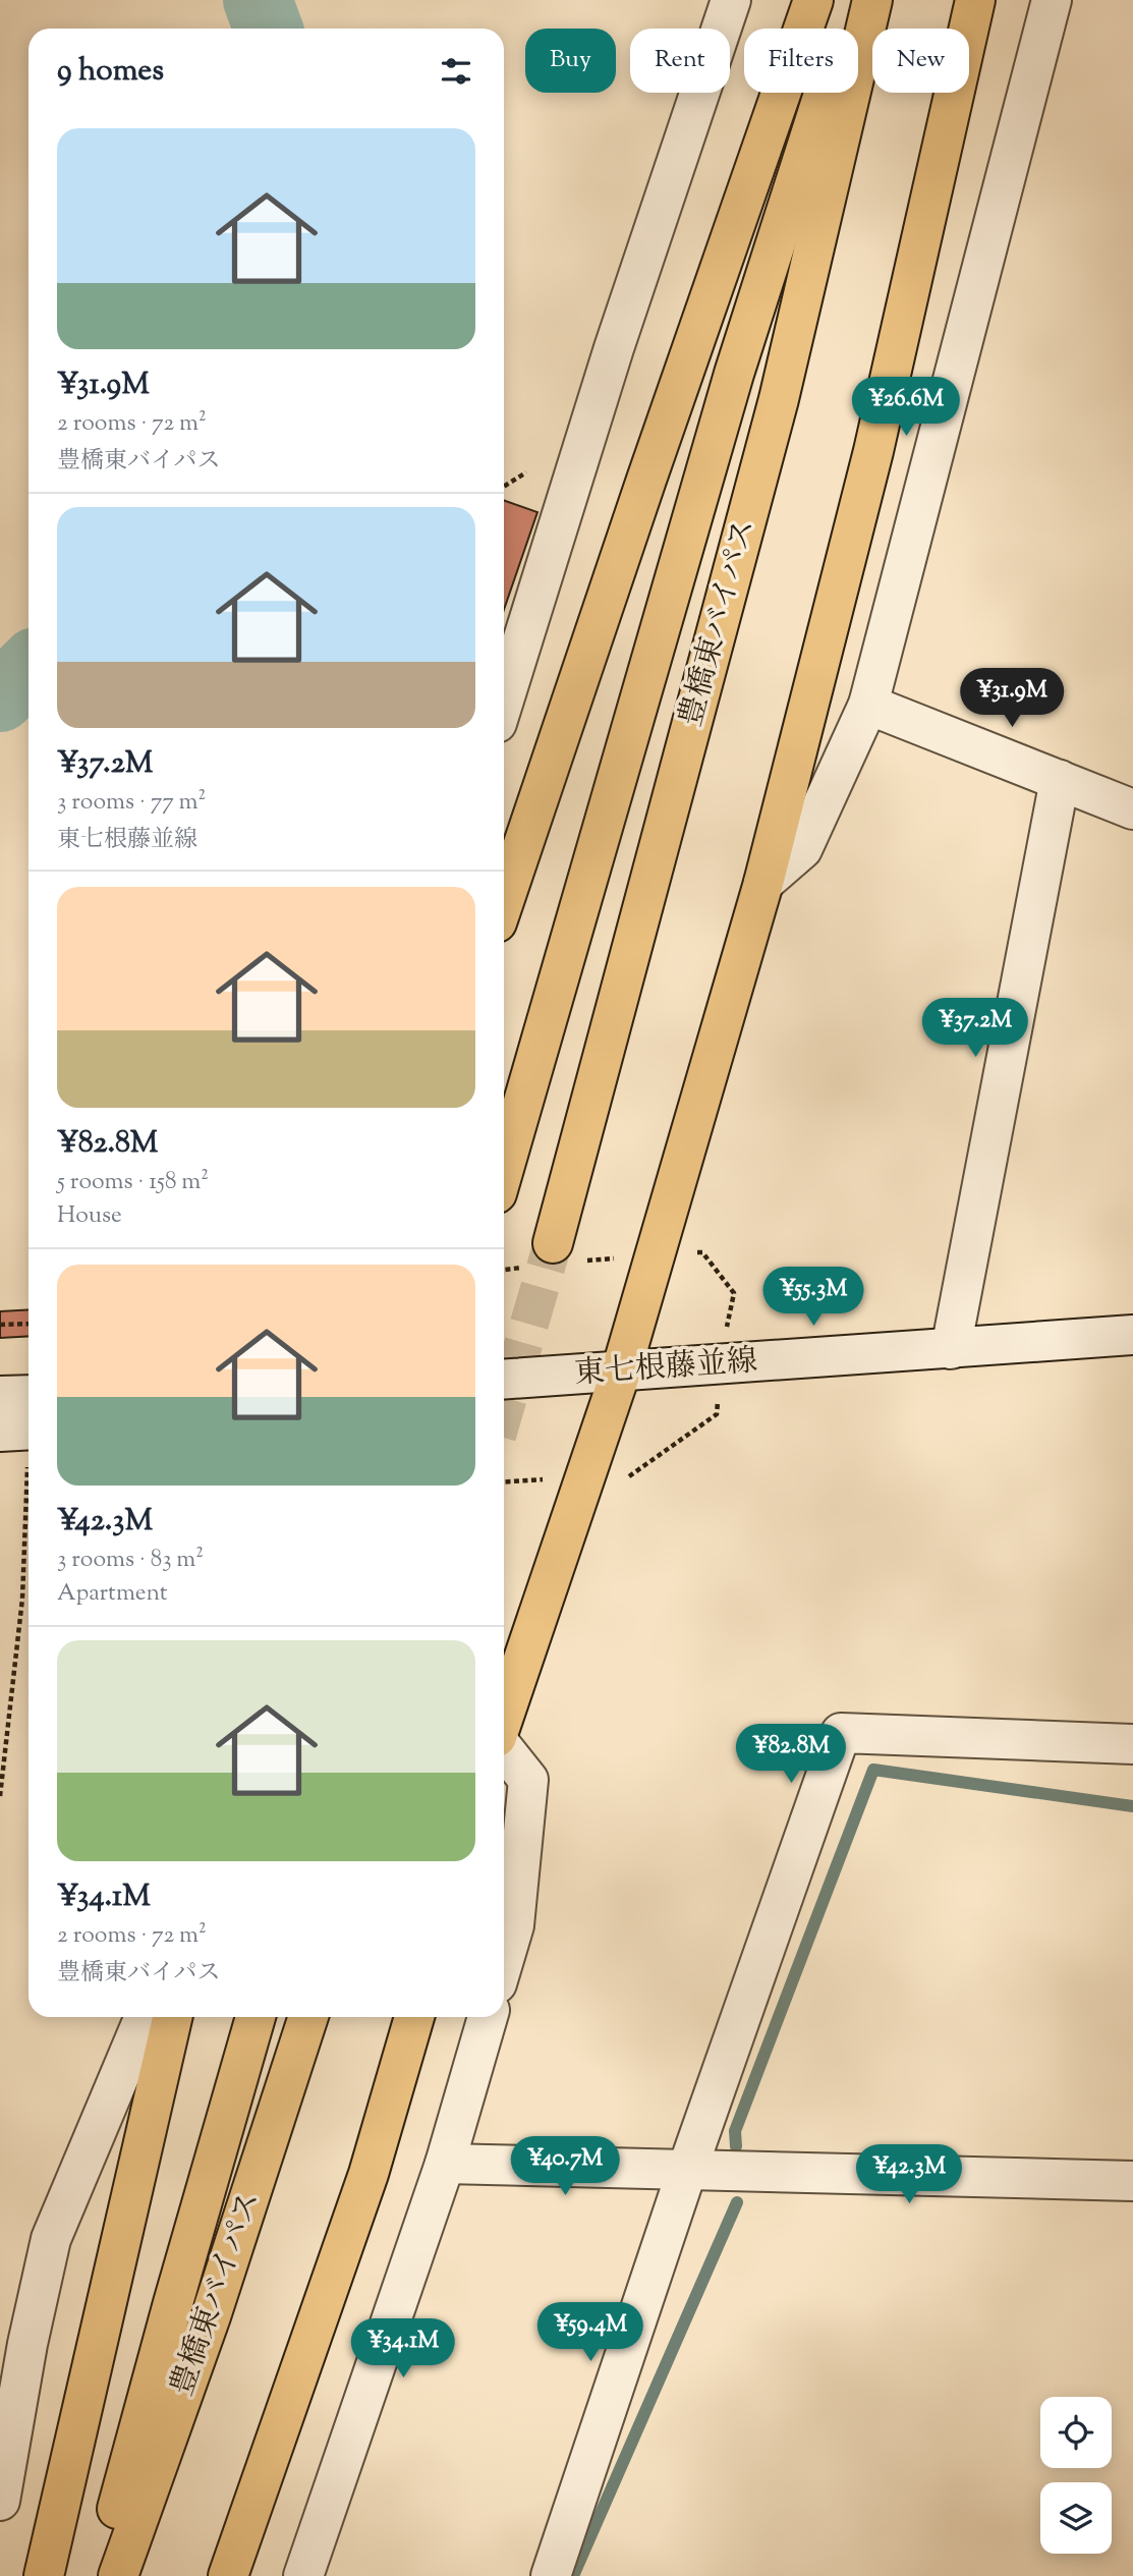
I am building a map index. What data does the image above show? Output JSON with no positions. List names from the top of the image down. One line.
{"streets":{"highway":["豊橋東バイパス"],"street":["東七根藤並線"]},"page":{"chip":["Buy","Rent","Filters","New"],"heading":"9 homes","list":[{"name":"¥31.9M","note":"2 rooms · 72 m² · 豊橋東バイパス"},{"name":"¥37.2M","note":"3 rooms · 77 m² · 東七根藤並線"},{"name":"¥82.8M","note":"5 rooms · 158 m² · House"},{"name":"¥42.3M","note":"3 rooms · 83 m² · Apartment"},{"name":"¥34.1M","note":"2 rooms · 72 m² · 豊橋東バイパス"}],"price":["¥26.6M","¥31.9M","¥37.2M","¥55.3M","¥82.8M","¥40.7M","¥42.3M","¥59.4M","¥34.1M"]}}
